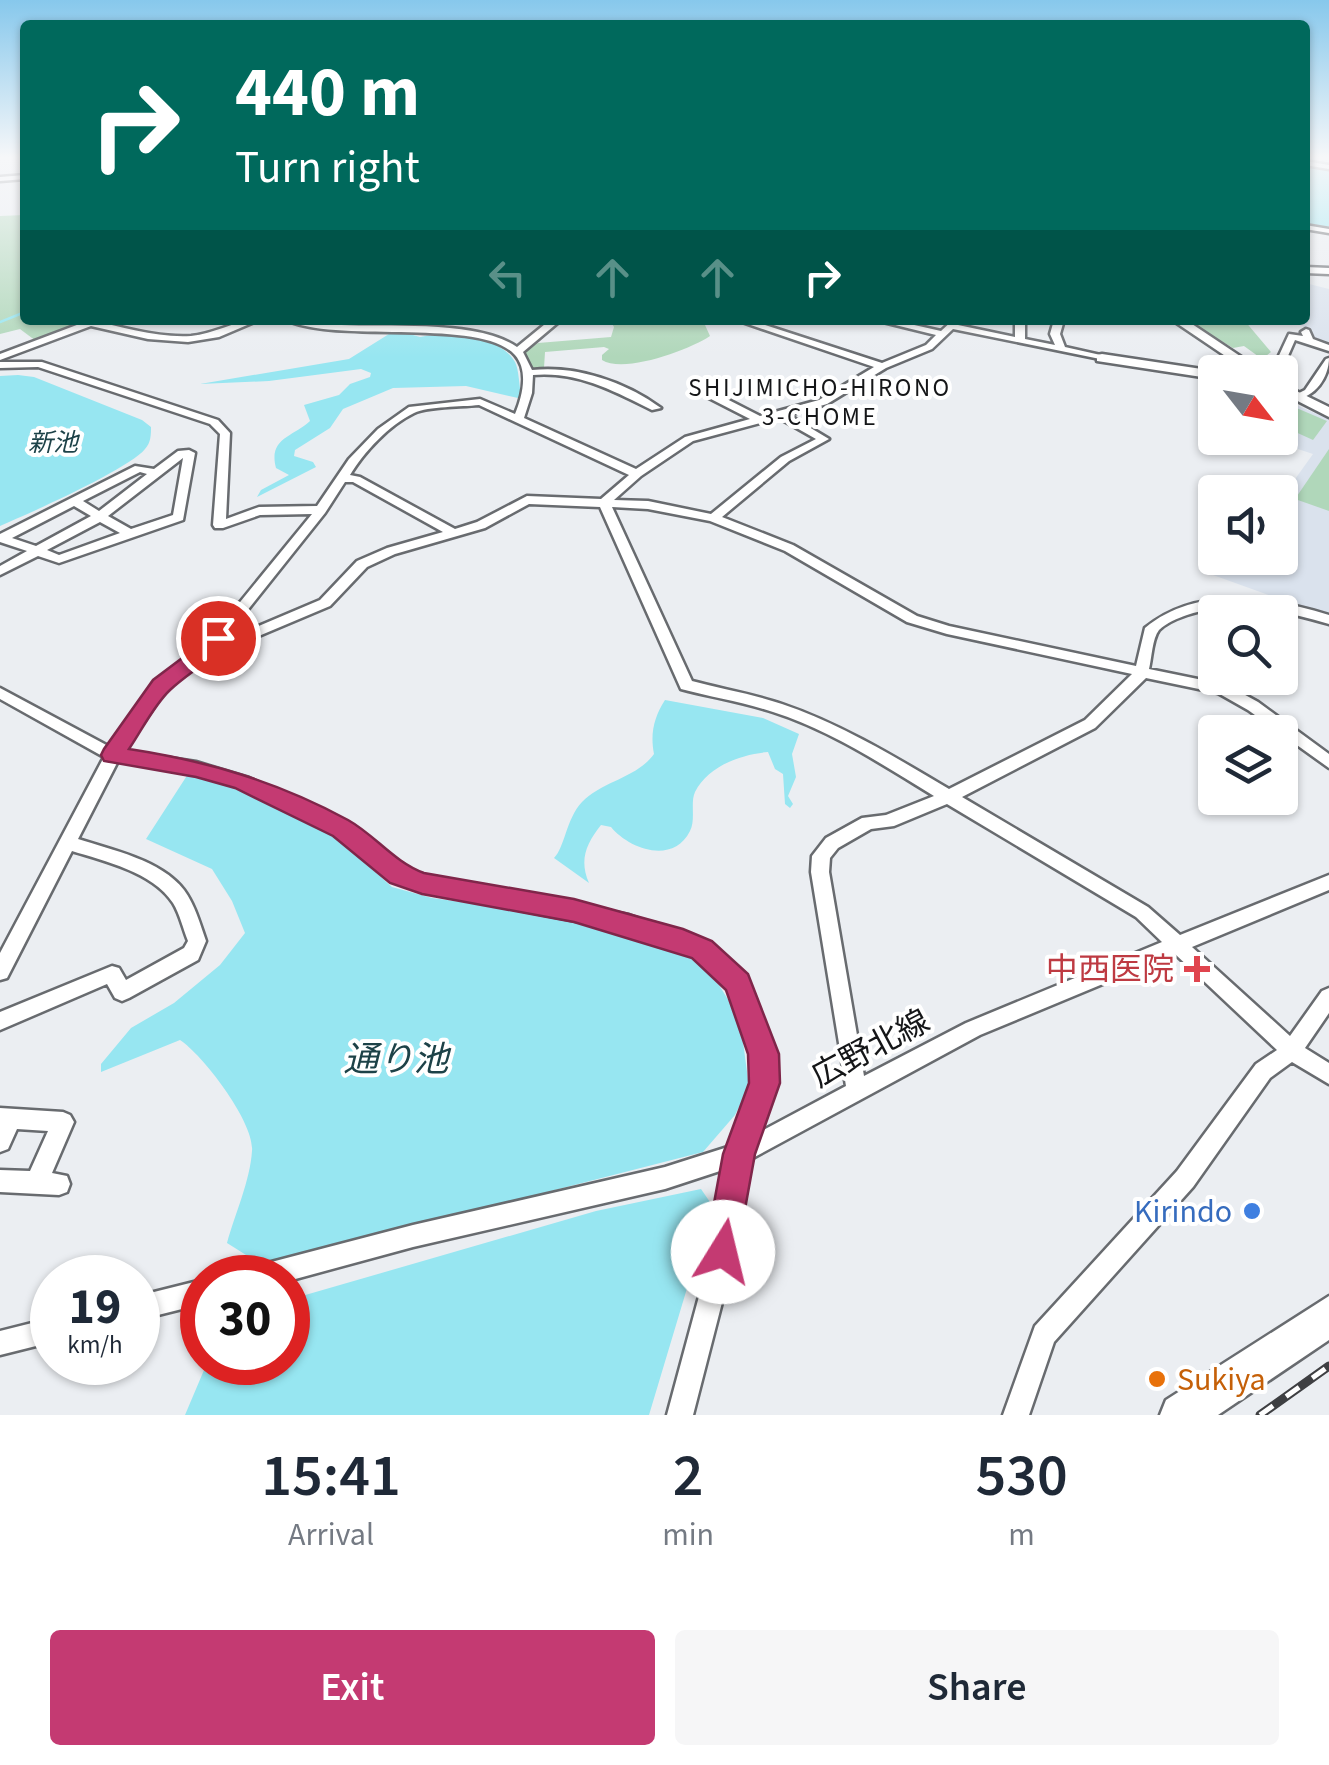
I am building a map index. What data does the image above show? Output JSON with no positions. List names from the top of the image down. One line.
{"streets":{"street":["広野北線"]},"districts":["SHIJIMICHO-HIRONO 3-CHOME"],"water":["新池","通り池"],"places":{"health":["中西医院"],"other":["Kirindo","Sukiya"]},"north":"bottom right","page":{"turn":["440 m","Turn right"],"speed":"19 km/h","limit":"30","eta":["15:41","Arrival","2","min","530","m"],"buttons":["Exit","Share"]}}
